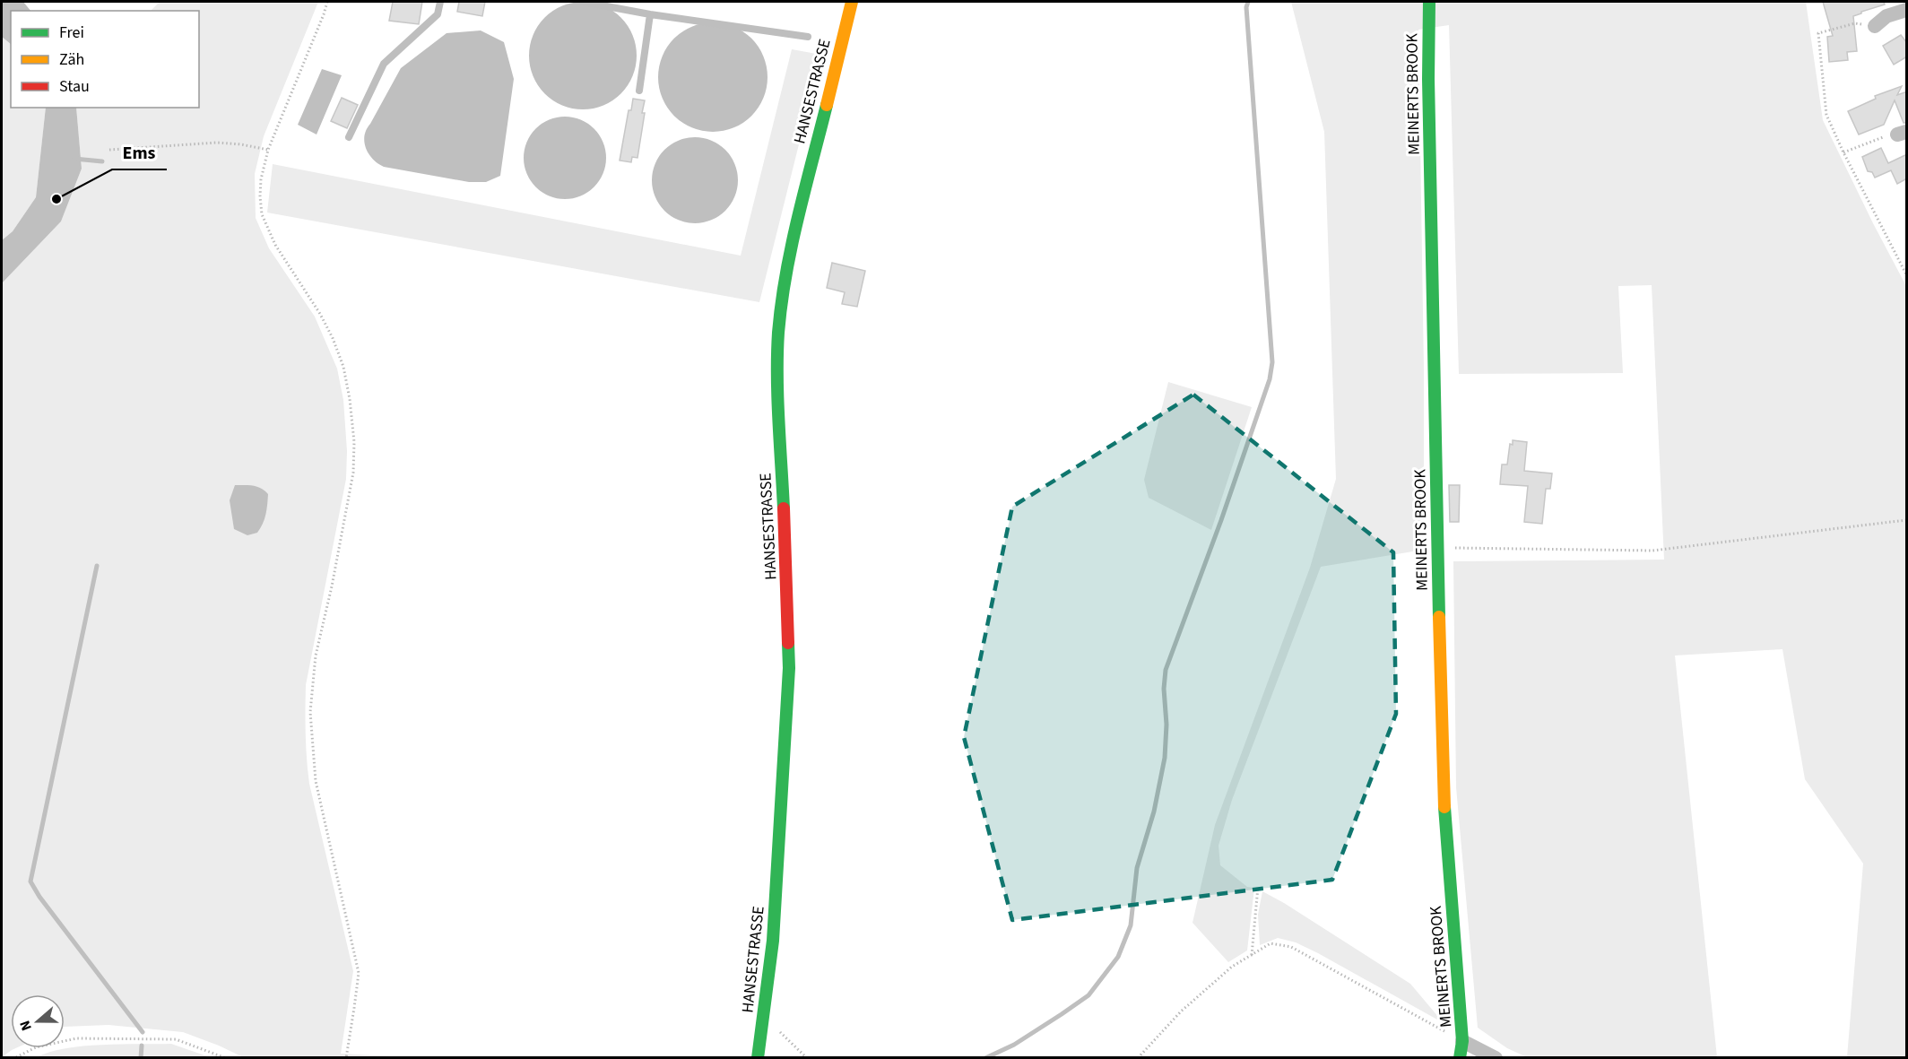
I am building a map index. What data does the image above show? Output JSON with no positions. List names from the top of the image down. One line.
{"streets":{"street":["HANSESTRASSE","MEINERTS BROOK"]},"places":["Ems"],"legend":["Frei","Zäh","Stau"],"north":"left"}
